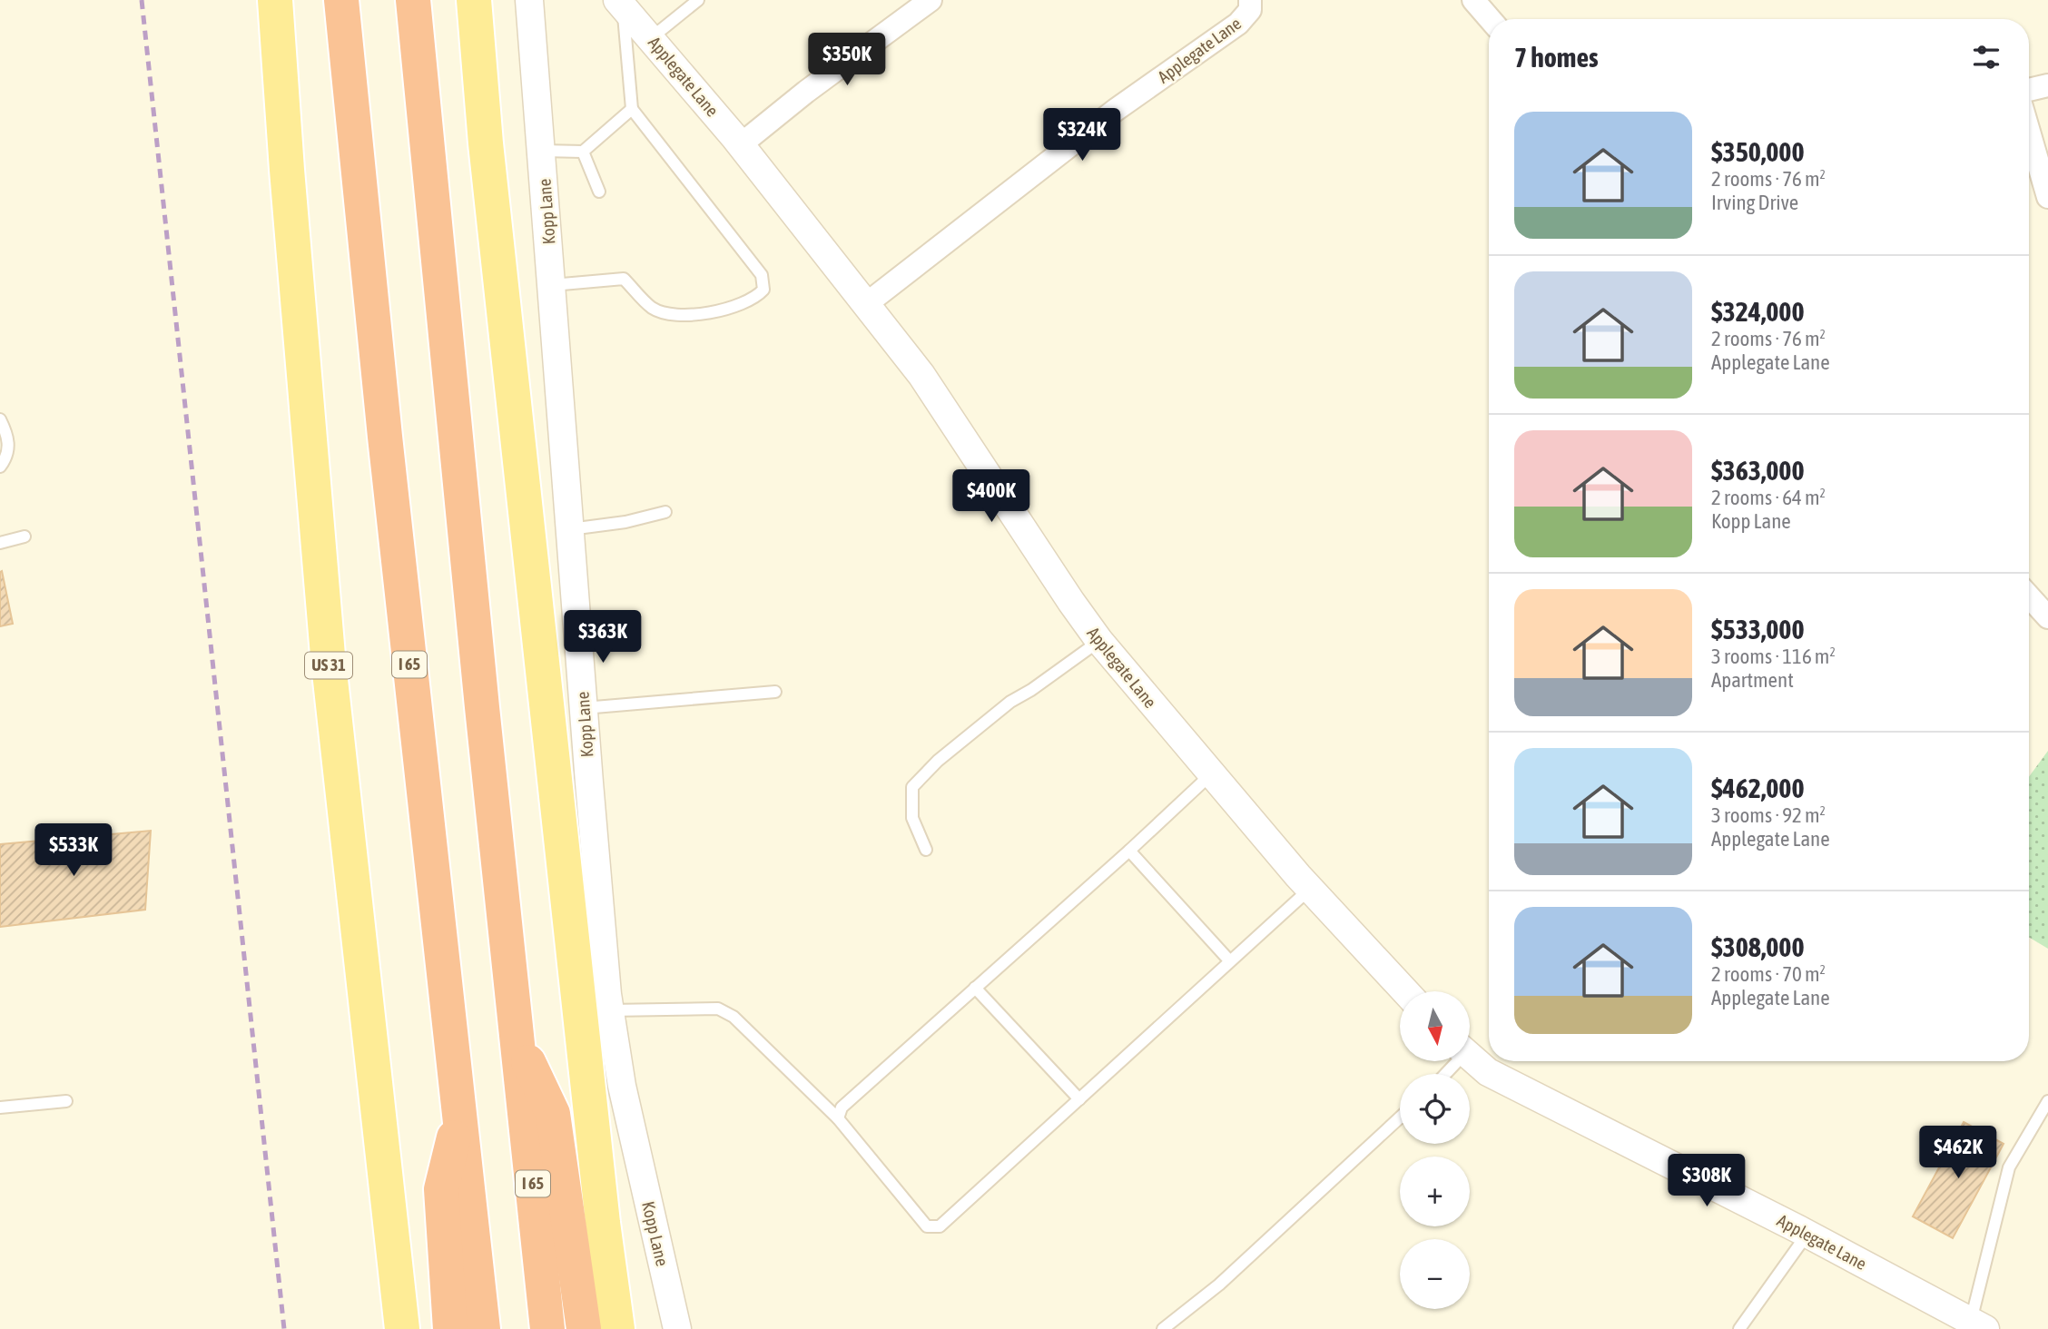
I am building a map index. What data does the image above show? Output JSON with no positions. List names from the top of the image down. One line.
{"streets":{"highway":["I 65"],"main road":["US 31"],"street":["Applegate Lane","Kopp Lane"]},"north":"bottom","page":{"heading":"7 homes","price":["$350K","$324K","$400K","$363K","$533K","$462K","$308K"],"list":[{"name":"$350,000","note":"2 rooms · 76 m² · Irving Drive"},{"name":"$324,000","note":"2 rooms · 76 m² · Applegate Lane"},{"name":"$363,000","note":"2 rooms · 64 m² · Kopp Lane"},{"name":"$533,000","note":"3 rooms · 116 m² · Apartment"},{"name":"$462,000","note":"3 rooms · 92 m² · Applegate Lane"},{"name":"$308,000","note":"2 rooms · 70 m² · Applegate Lane"}],"map_buttons":["+","−"]}}
